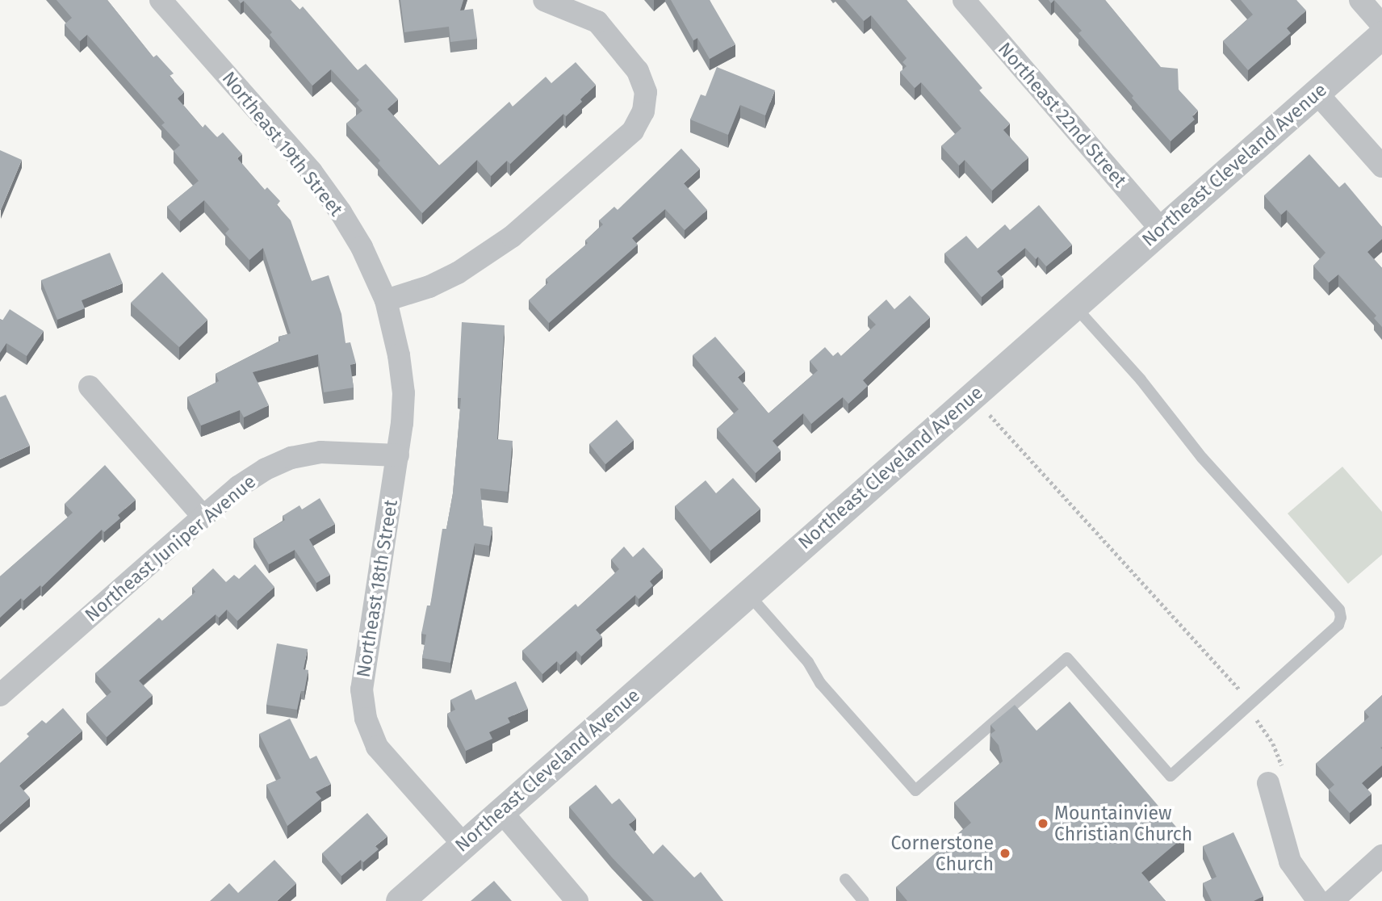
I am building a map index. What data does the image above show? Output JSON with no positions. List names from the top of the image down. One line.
{"streets":{"street":["Northeast 22nd Street","Northeast 19th Street","Northeast Cleveland Avenue","Northeast Juniper Avenue","Northeast 18th Street"]},"crossings":[["Northeast 22nd Street","Northeast Cleveland Avenue"],["Northeast 19th Street","Northeast 18th Street"],["Northeast Cleveland Avenue","Northeast 18th Street"],["Northeast Juniper Avenue","Northeast 18th Street"]],"places":["Mountainview Christian Church","Cornerstone Church"]}
